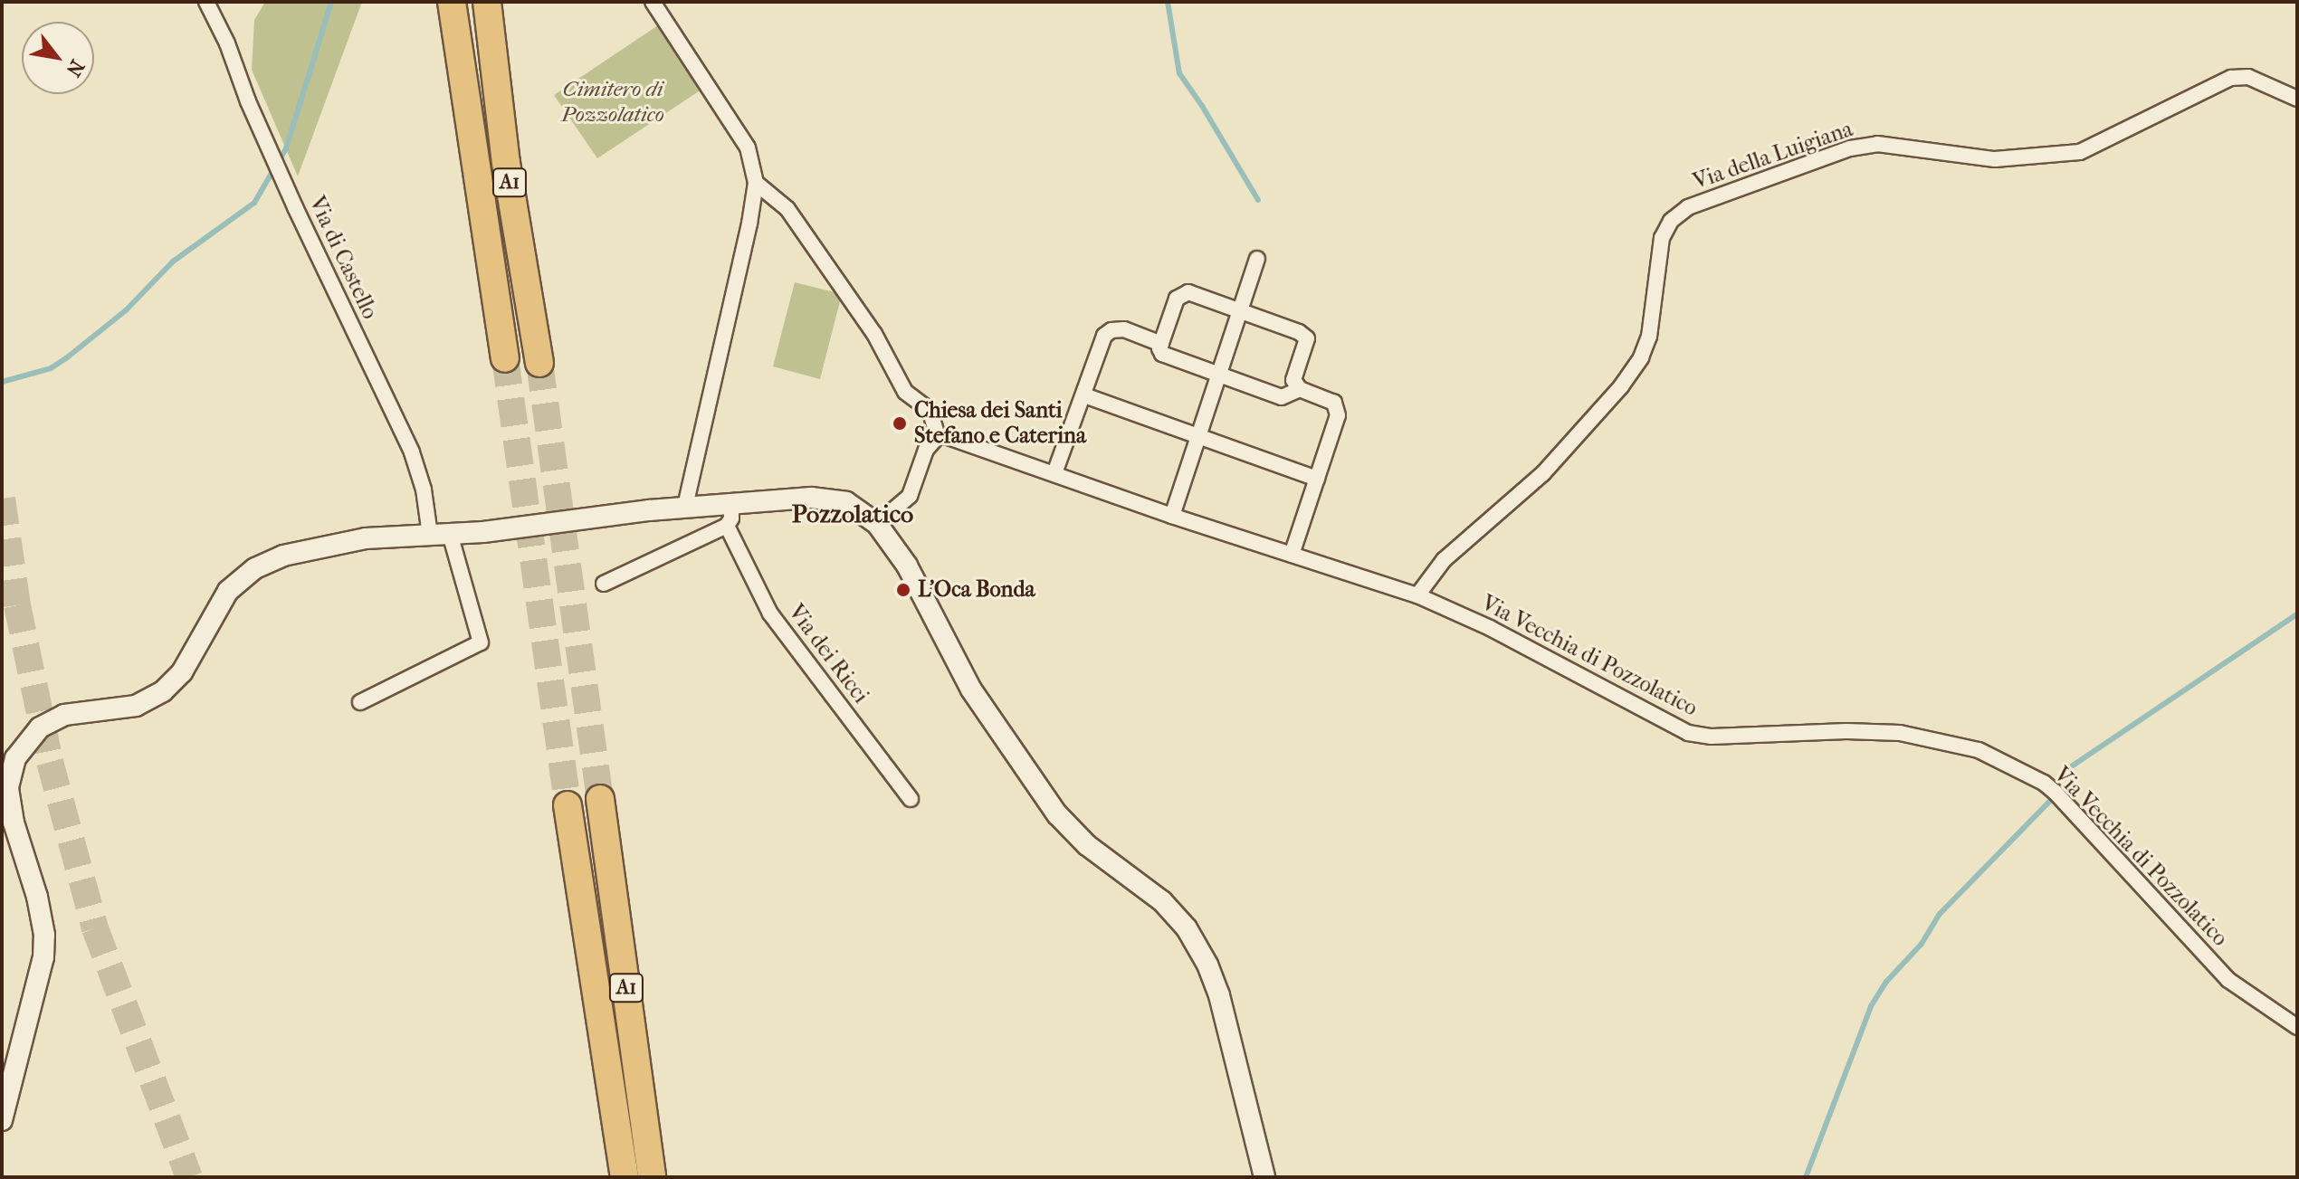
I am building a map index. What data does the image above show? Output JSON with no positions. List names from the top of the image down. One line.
{"streets":{"highway":["A1"],"street":["Via della Luigiana","Via di Castello","Via dei Ricci","Via Vecchia di Pozzolatico"]},"crossings":[["Via della Luigiana","Via Vecchia di Pozzolatico"]],"districts":["Pozzolatico"],"parks":["Cimitero di Pozzolatico"],"places":["Chiesa dei Santi Stefano e Caterina","L’Oca Bonda"],"north":"bottom right"}
